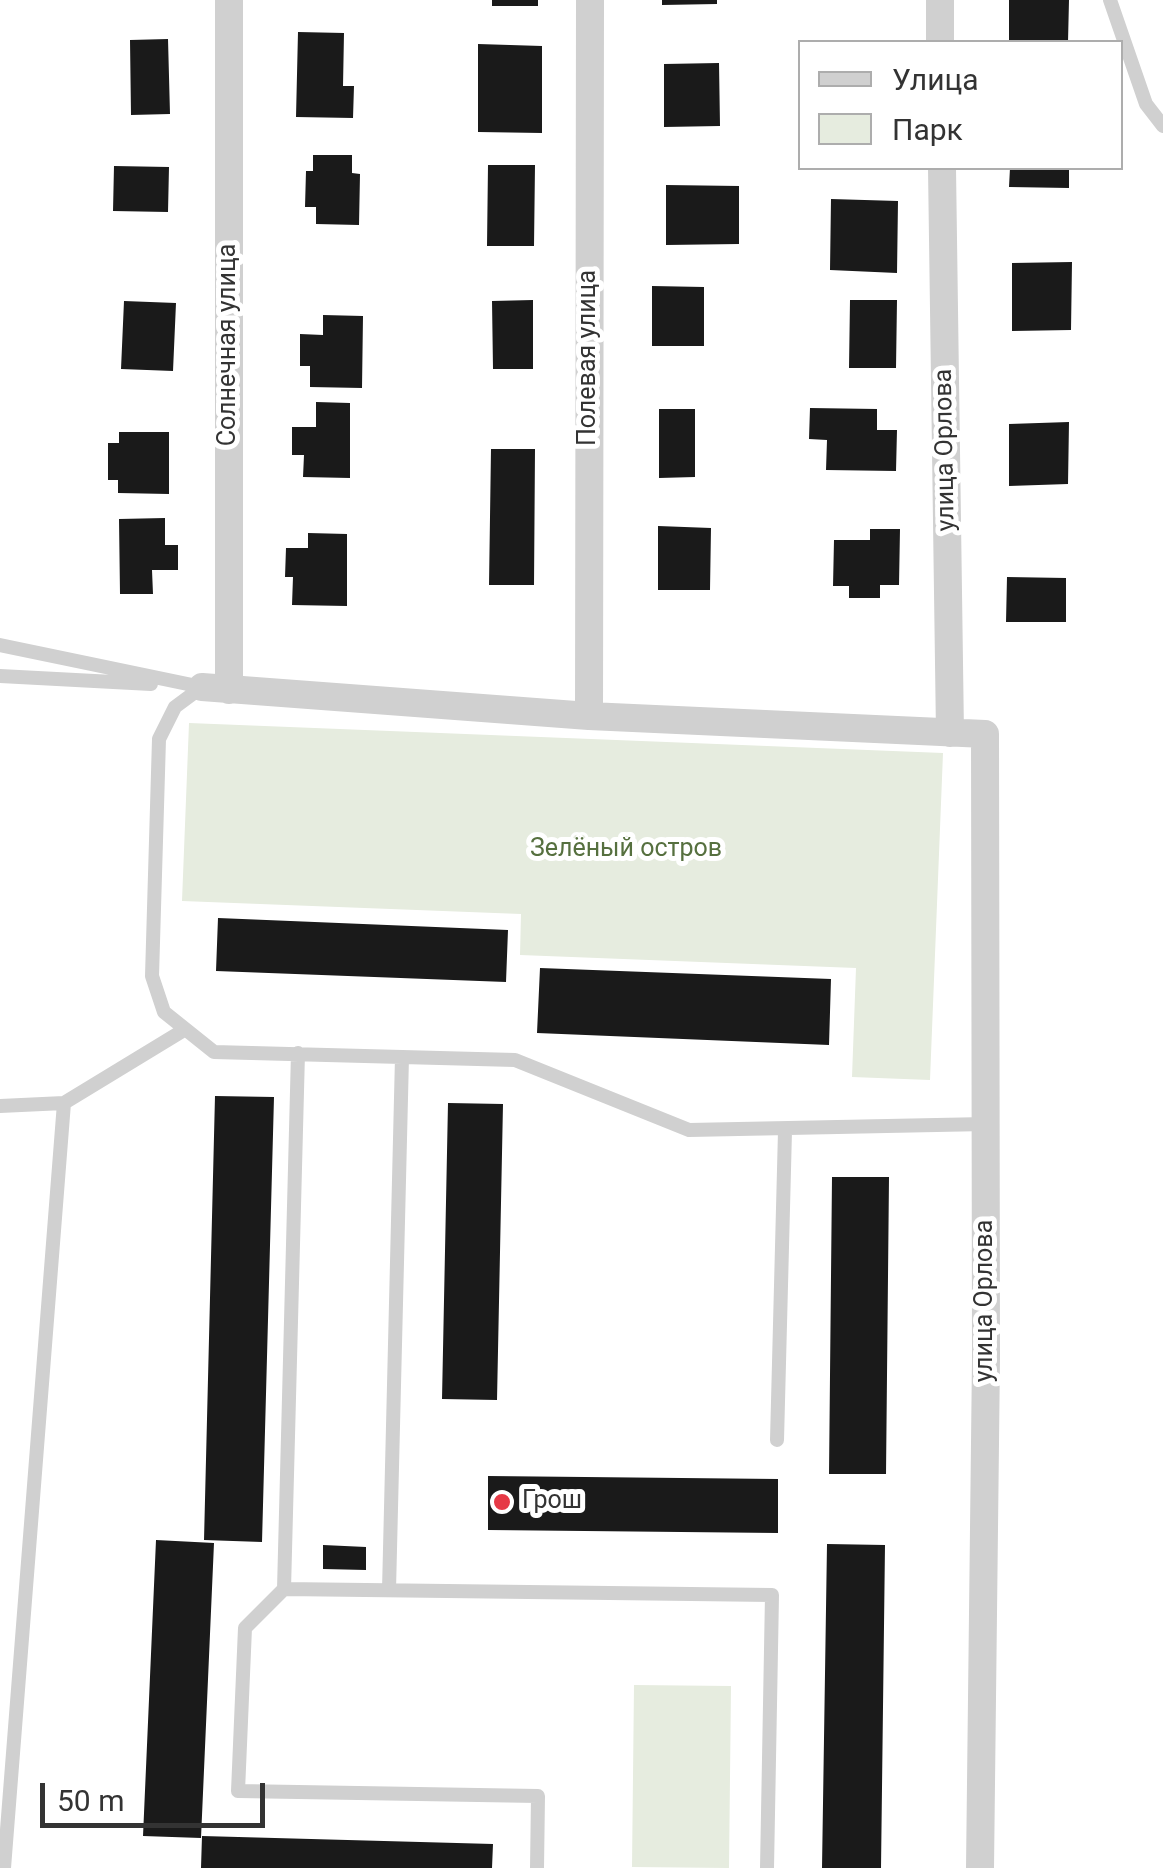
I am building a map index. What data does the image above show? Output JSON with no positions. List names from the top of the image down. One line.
{"streets":{"street":["Солнечная улица","Полевая улица","улица Орлова"]},"parks":["Зелёный остров"],"places":["Грош"],"legend":["Улица","Парк"],"scale_bar":"50 m"}
